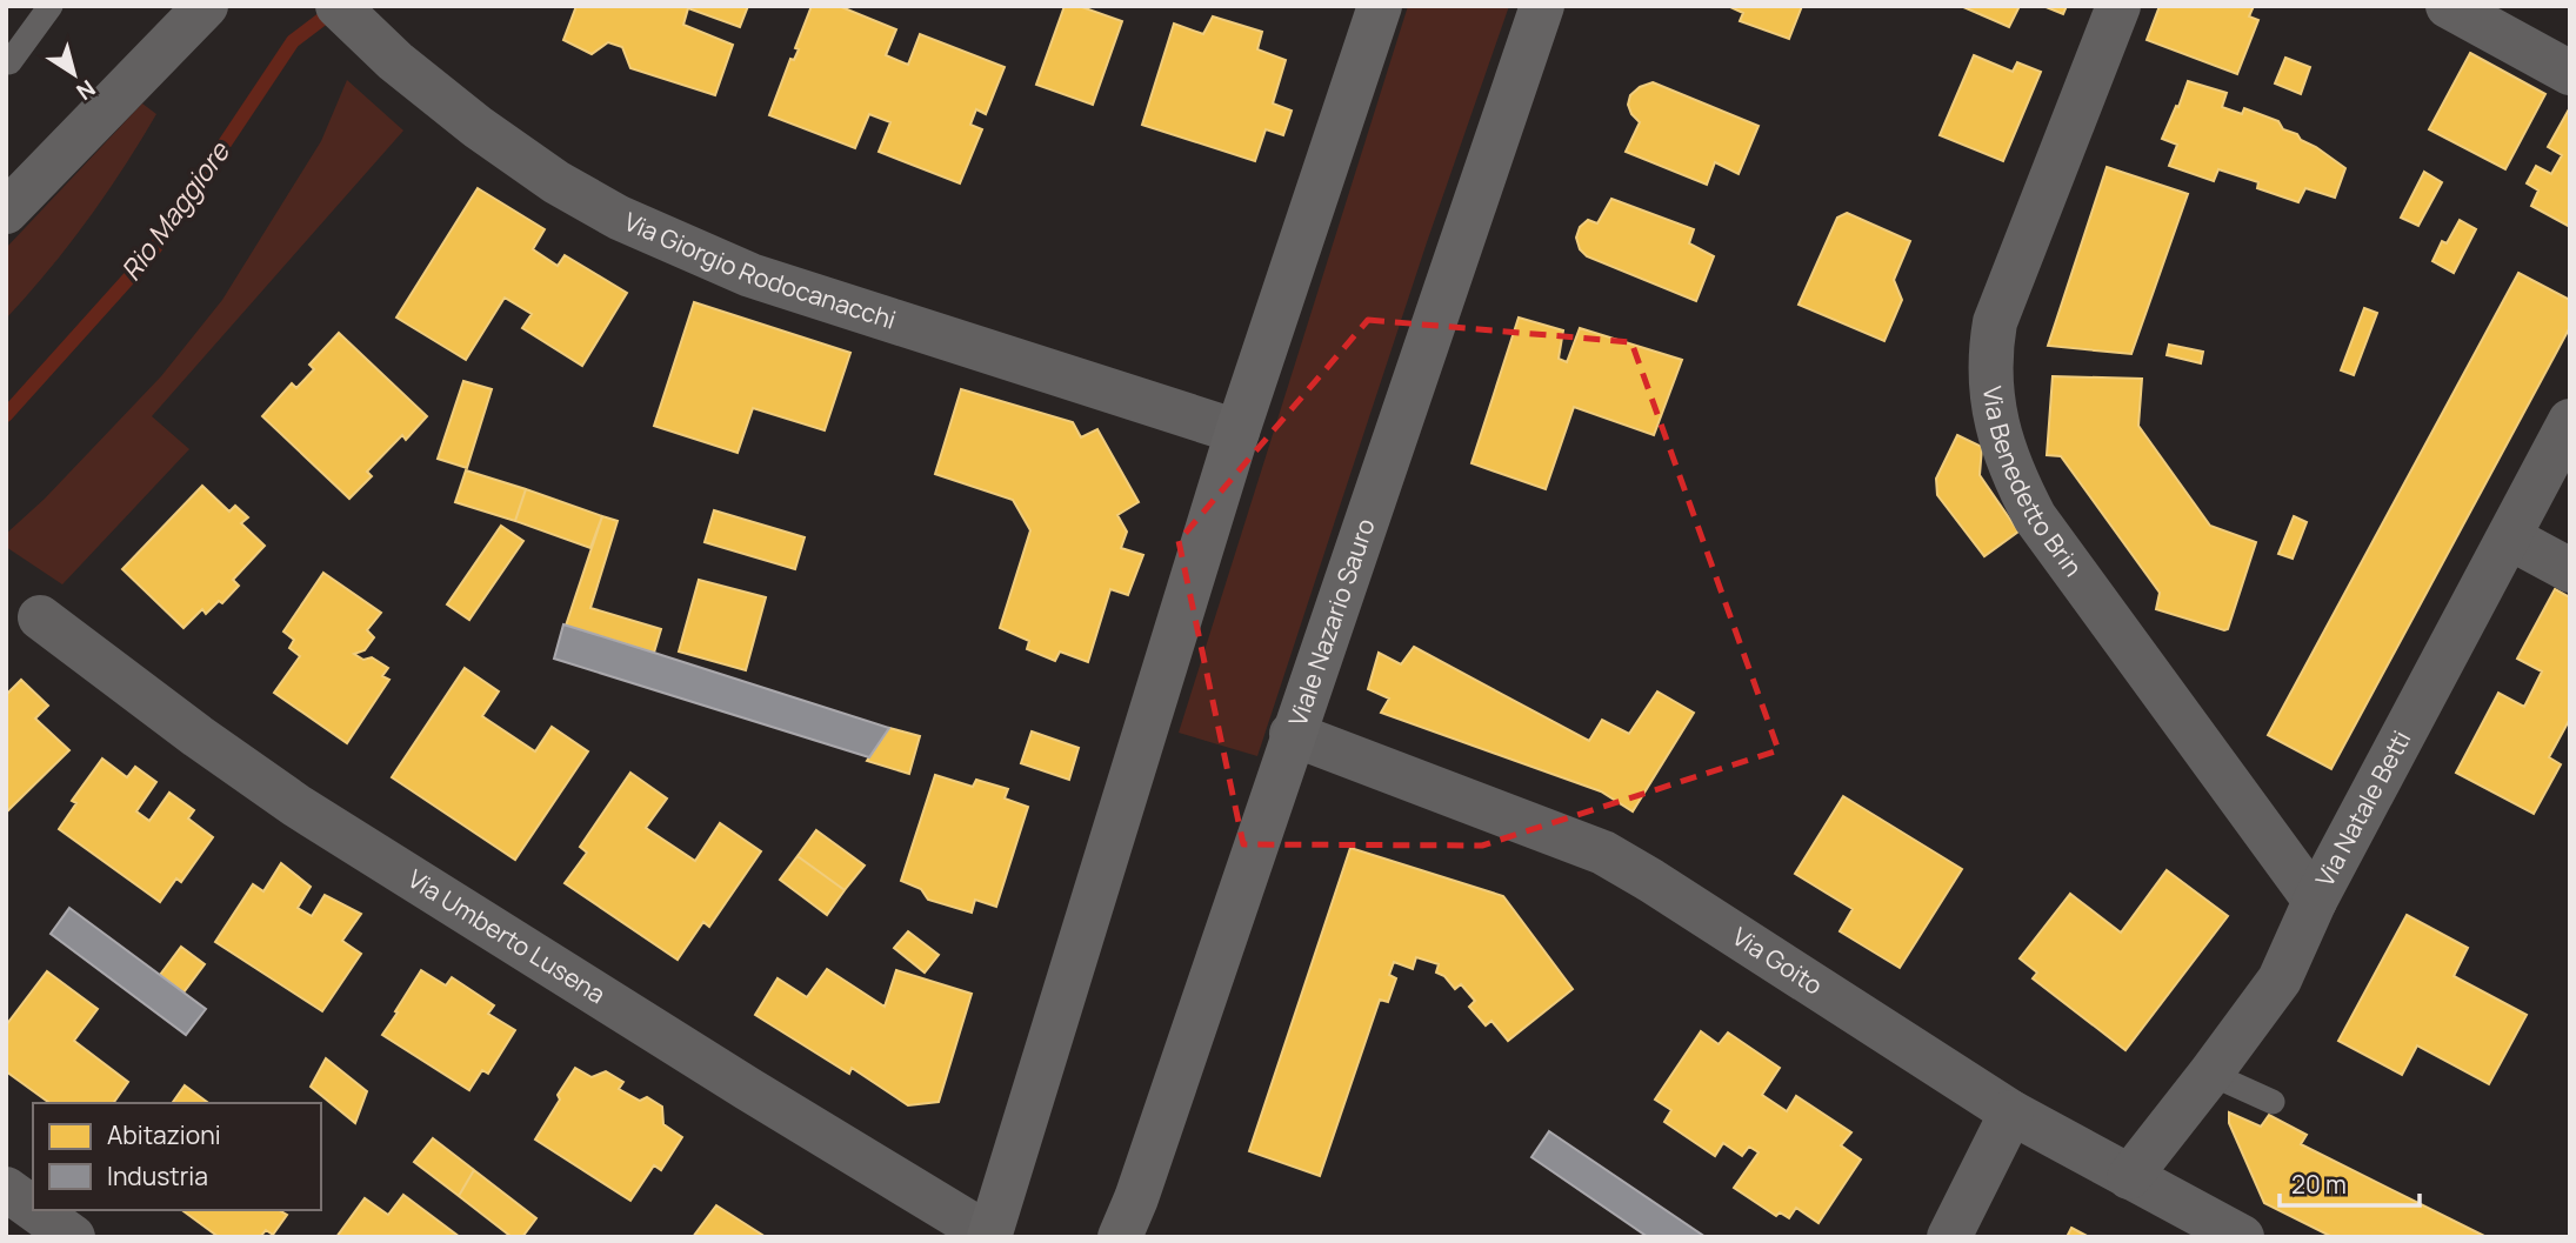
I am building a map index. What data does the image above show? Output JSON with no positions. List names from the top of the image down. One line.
{"streets":{"main road":["Viale Nazario Sauro"],"street":["Via Giorgio Rodocanacchi","Via Benedetto Brin","Via Natale Betti","Via Umberto Lusena","Via Goito"]},"crossings":[["Via Benedetto Brin","Via Natale Betti"],["Viale Nazario Sauro","Via Goito"],["Via Natale Betti","Via Goito"]],"water":["Rio Maggiore"],"legend":["Abitazioni","Industria"],"scale_bar":"20 m","north":"bottom right"}
